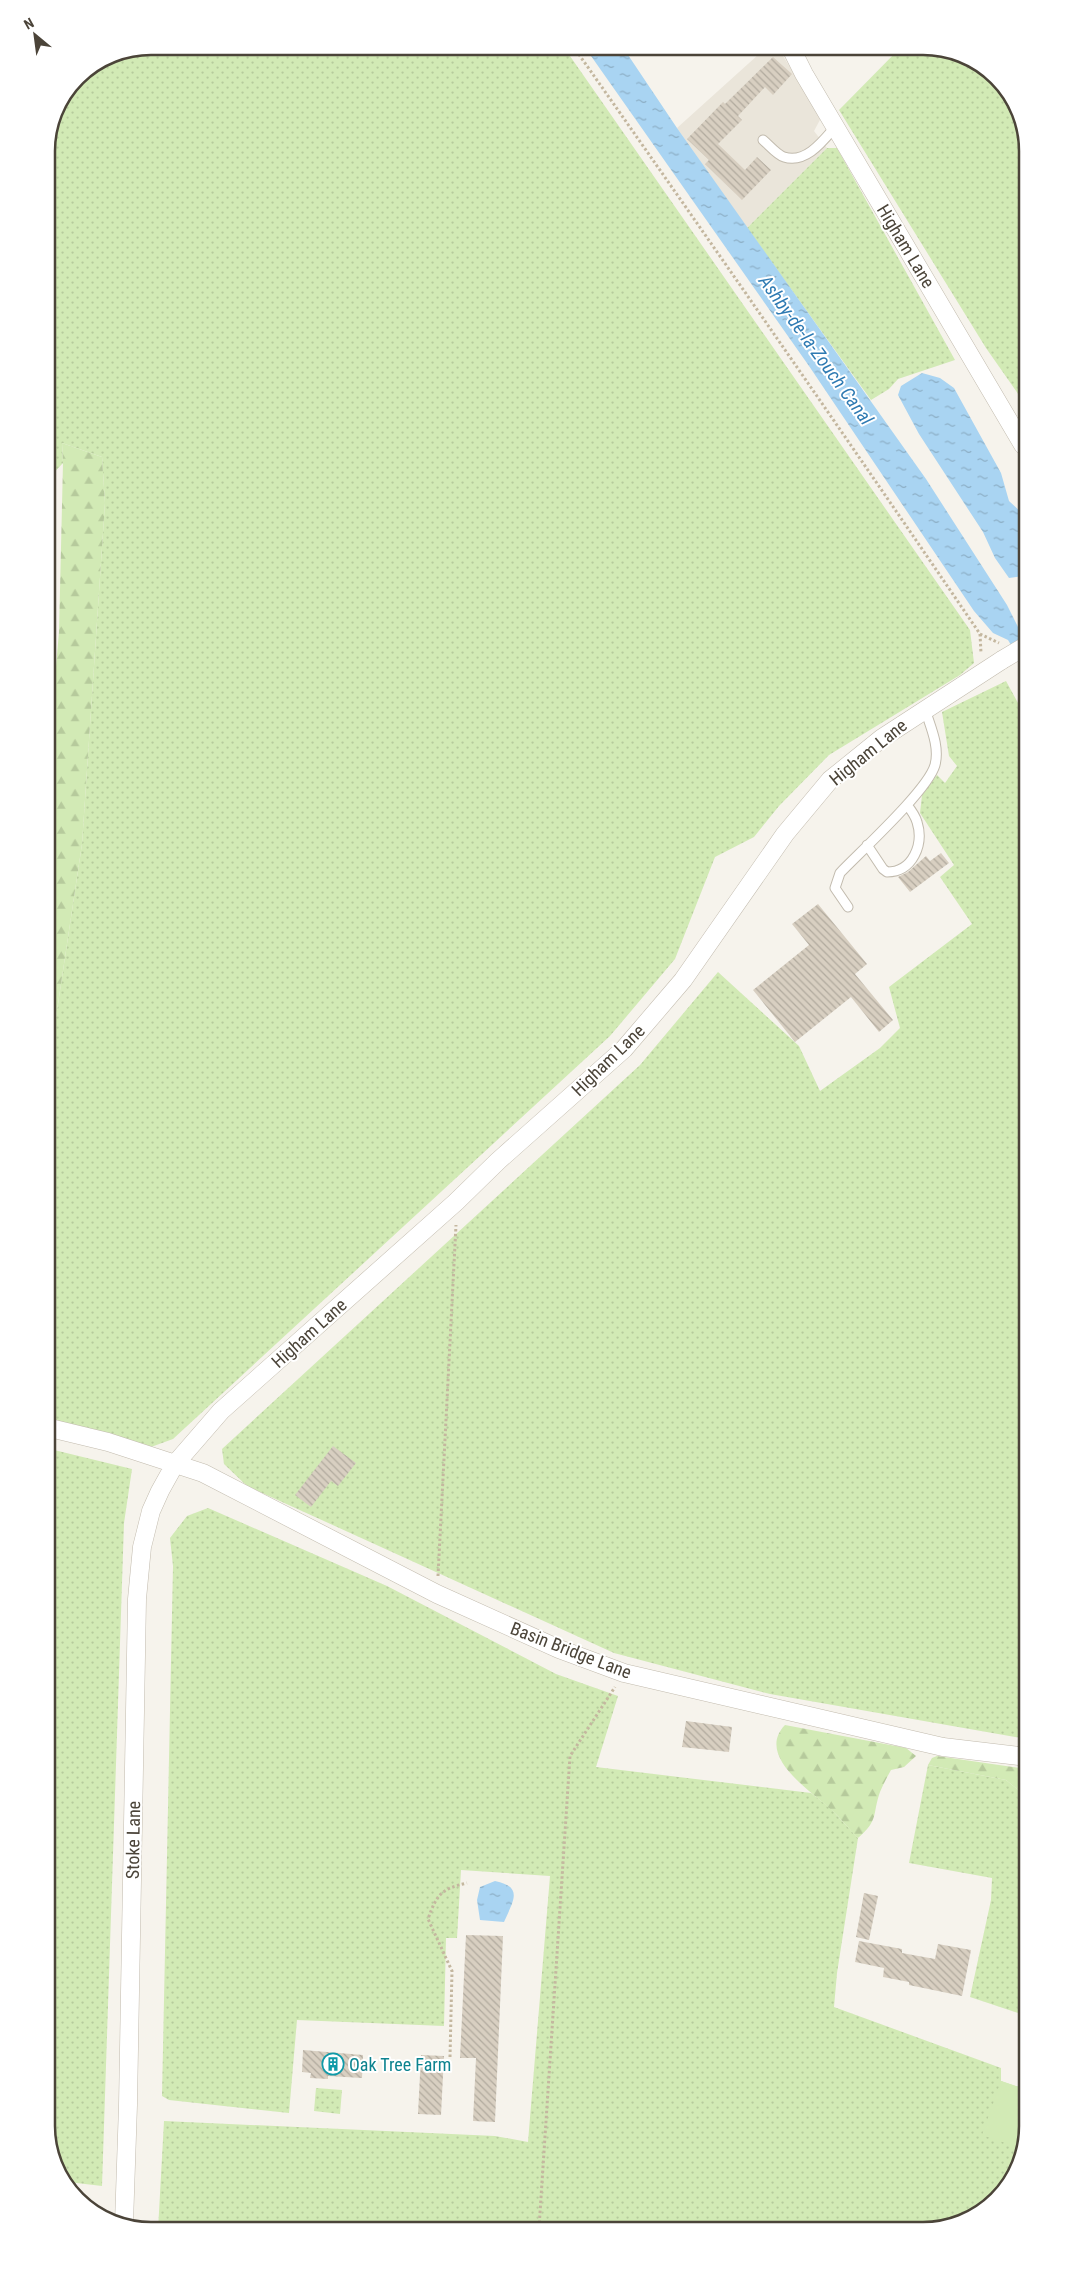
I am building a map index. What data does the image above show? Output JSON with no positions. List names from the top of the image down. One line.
{"streets":{"street":["Higham Lane","Basin Bridge Lane","Stoke Lane"]},"crossings":[["Higham Lane","Basin Bridge Lane"],["Higham Lane","Stoke Lane"],["Basin Bridge Lane","Stoke Lane"]],"water":["Ashby-de-la-Zouch Canal"],"places":{"building":["Oak Tree Farm"]},"north":"top left"}
